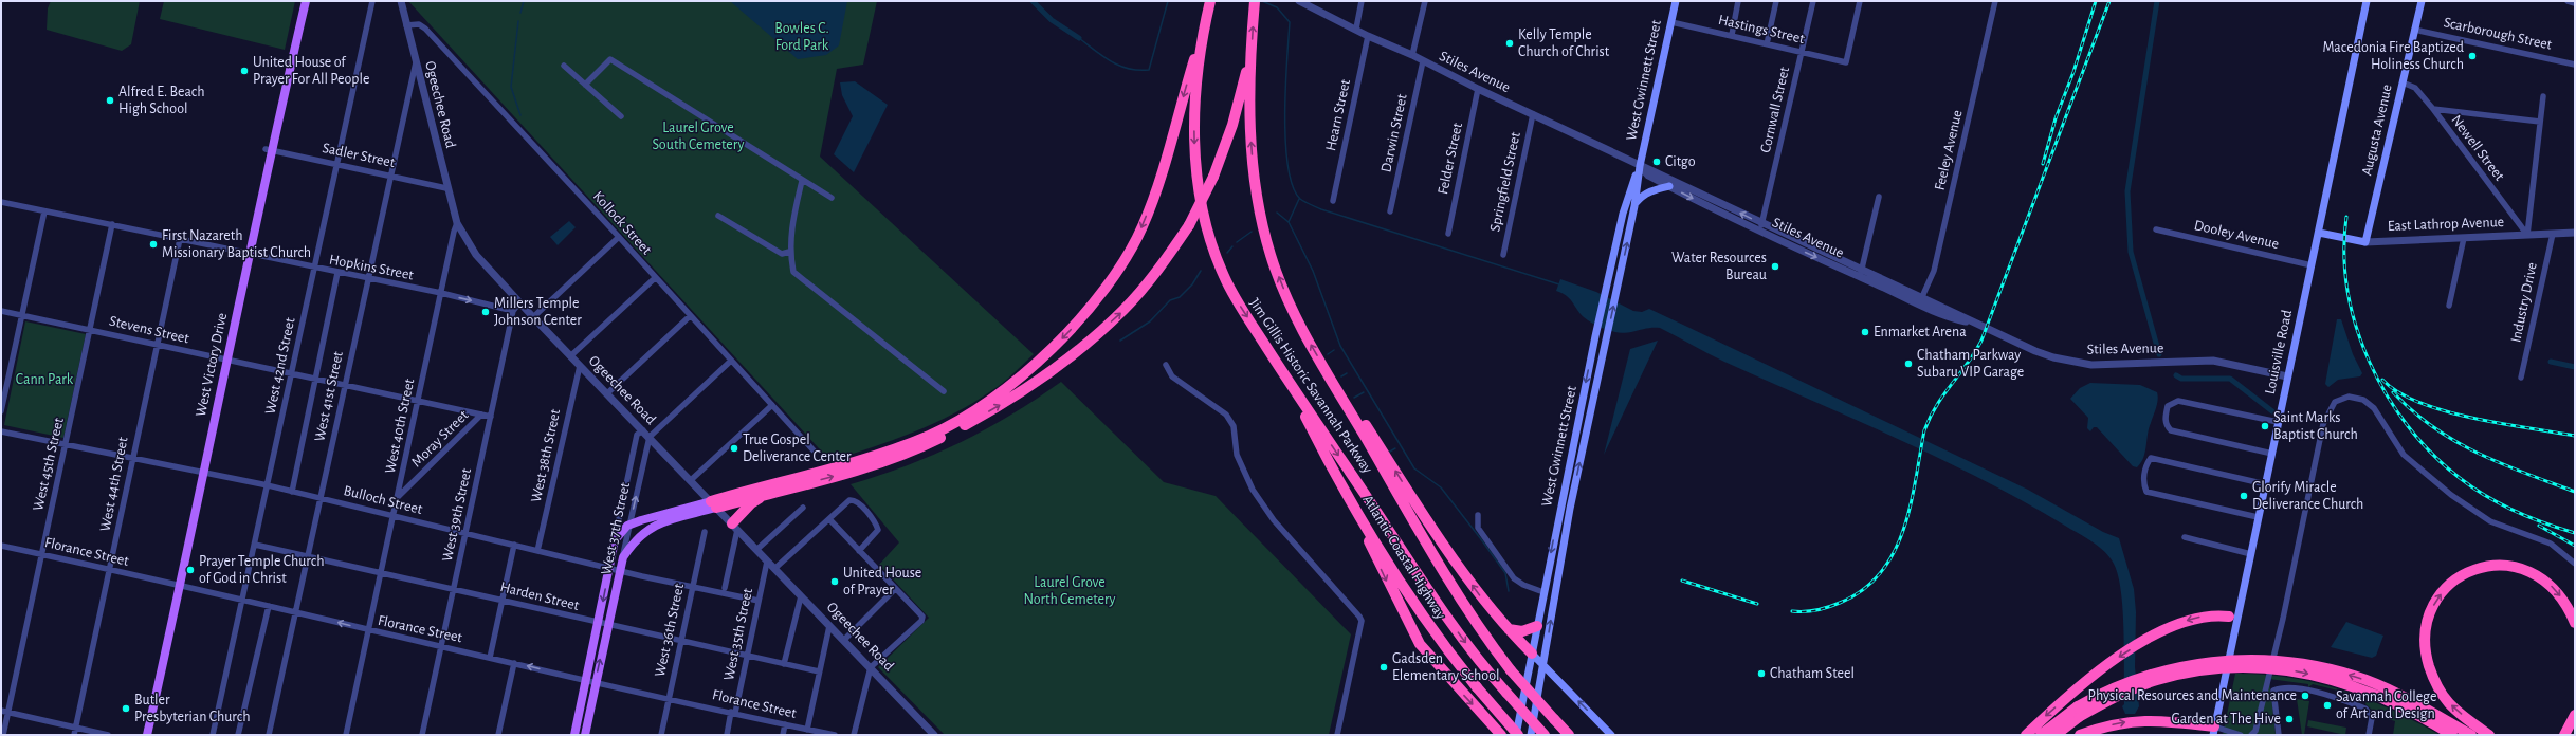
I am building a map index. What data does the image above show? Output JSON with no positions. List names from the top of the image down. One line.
{"streets":{"highway":["Jim Gillis Historic Savannah Parkway","Atlantic Coastal Highway"],"main road":["West Gwinnett Street","Augusta Avenue","East Lathrop Avenue","Louisville Road","West Victory Drive","West 37th Street"],"street":["Hastings Street","Scarborough Street","Stiles Avenue","Ogeechee Road","Cornwall Street","Hearn Street","Darwin Street","Newell Street","Feeley Avenue","Sadler Street","Felder Street","Springfield Street","Kollock Street","Dooley Avenue","Hopkins Street","Industry Drive","Stevens Street","West 42nd Street","West 41st Street","West 40th Street","Moray Street","West 38th Street","West 45th Street","West 44th Street","Bulloch Street","West 39th Street","Florance Street","Harden Street","West 36th Street","West 35th Street"]},"crossings":[["Hastings Street","West Gwinnett Street"],["Hastings Street","Cornwall Street"],["Scarborough Street","Augusta Avenue"],["Stiles Avenue","West Gwinnett Street"],["Stiles Avenue","Cornwall Street"],["Stiles Avenue","Hearn Street"],["Stiles Avenue","Darwin Street"],["Stiles Avenue","Feeley Avenue"],["Stiles Avenue","Felder Street"],["Stiles Avenue","Springfield Street"],["Stiles Avenue","Louisville Road"],["West Gwinnett Street","Atlantic Coastal Highway"],["Ogeechee Road","Sadler Street"],["Ogeechee Road","Kollock Street"],["Ogeechee Road","West 41st Street"],["Ogeechee Road","West 40th Street"],["Ogeechee Road","West 38th Street"],["Ogeechee Road","West 39th Street"],["Ogeechee Road","West 37th Street"],["Ogeechee Road","West 35th Street"],["Augusta Avenue","Newell Street"],["Augusta Avenue","East Lathrop Avenue"],["Newell Street","East Lathrop Avenue"],["Sadler Street","West Victory Drive"],["Sadler Street","West 42nd Street"],["Sadler Street","West 41st Street"],["East Lathrop Avenue","Industry Drive"],["East Lathrop Avenue","Louisville Road"],["Dooley Avenue","Louisville Road"],["Hopkins Street","West Victory Drive"],["Hopkins Street","West 42nd Street"],["Hopkins Street","West 41st Street"],["Hopkins Street","West 40th Street"],["Hopkins Street","West 45th Street"],["Hopkins Street","West 44th Street"],["Hopkins Street","West 39th Street"],["Stevens Street","West Victory Drive"],["Stevens Street","West 42nd Street"],["Stevens Street","West 41st Street"],["Stevens Street","West 40th Street"],["Stevens Street","Moray Street"],["Stevens Street","West 45th Street"],["Stevens Street","West 44th Street"],["Stevens Street","West 39th Street"],["West Victory Drive","Bulloch Street"],["West Victory Drive","Florance Street"],["West 42nd Street","Bulloch Street"],["West 42nd Street","Florance Street"],["West 42nd Street","Harden Street"],["Jim Gillis Historic Savannah Parkway","Atlantic Coastal Highway"],["West 41st Street","Bulloch Street"],["West 41st Street","Florance Street"],["West 41st Street","Harden Street"],["West 40th Street","Moray Street"],["West 40th Street","Bulloch Street"],["West 40th Street","Florance Street"],["West 40th Street","Harden Street"],["West 38th Street","Bulloch Street"],["West 45th Street","Bulloch Street"],["West 45th Street","Florance Street"],["West 44th Street","Bulloch Street"],["West 44th Street","Florance Street"],["Bulloch Street","West 39th Street"],["Bulloch Street","West 37th Street"],["Bulloch Street","West 36th Street"],["Bulloch Street","West 35th Street"],["West 39th Street","Florance Street"],["West 39th Street","Harden Street"],["West 37th Street","Florance Street"],["West 37th Street","Harden Street"],["Florance Street","West 36th Street"],["Florance Street","West 35th Street"],["Harden Street","West 36th Street"],["Harden Street","West 35th Street"]],"parks":["Bowles C. Ford Park","Laurel Grove South Cemetery","Cann Park","Laurel Grove North Cemetery"],"places":["Kelly Temple Church of Christ","Macedonia Fire Baptized Holiness Church","United House of Prayer For All People","Alfred E. Beach High School","Citgo","First Nazareth Missionary Baptist Church","Water Resources Bureau","Millers Temple Johnson Center","Enmarket Arena","Chatham Parkway Subaru VIP Garage","Saint Marks Baptist Church","True Gospel Deliverance Center","Glorify Miracle Deliverance Church","Prayer Temple Church of God in Christ","United House of Prayer","Gadsden Elementary School","Chatham Steel","Physical Resources and Maintenance","Savannah College of Art and Design","Butler Presbyterian Church","Garden at The Hive"]}
